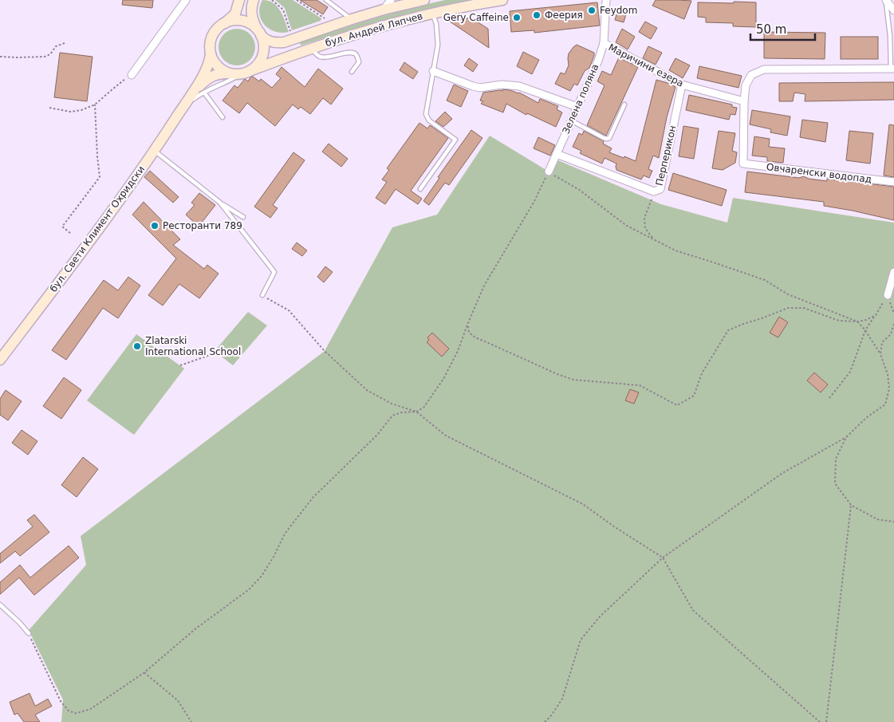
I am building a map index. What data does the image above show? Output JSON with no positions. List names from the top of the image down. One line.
{"streets":{"main road":["бул. Андрей Ляпчев","бул. Свети Климент Охридски"],"street":["Маричини езера","Зелена поляна","Перперикон","Овчаренски водопад"]},"crossings":[["бул. Андрей Ляпчев","бул. Свети Климент Охридски"],["Маричини езера","Зелена поляна"],["Маричини езера","Перперикон"],["Маричини езера","Овчаренски водопад"],["Зелена поляна","Перперикон"]],"places":["Feydom","Феерия","Gery Caffeine","Ресторанти 789","Zlatarski International School"],"scale_bar":"50 m"}
